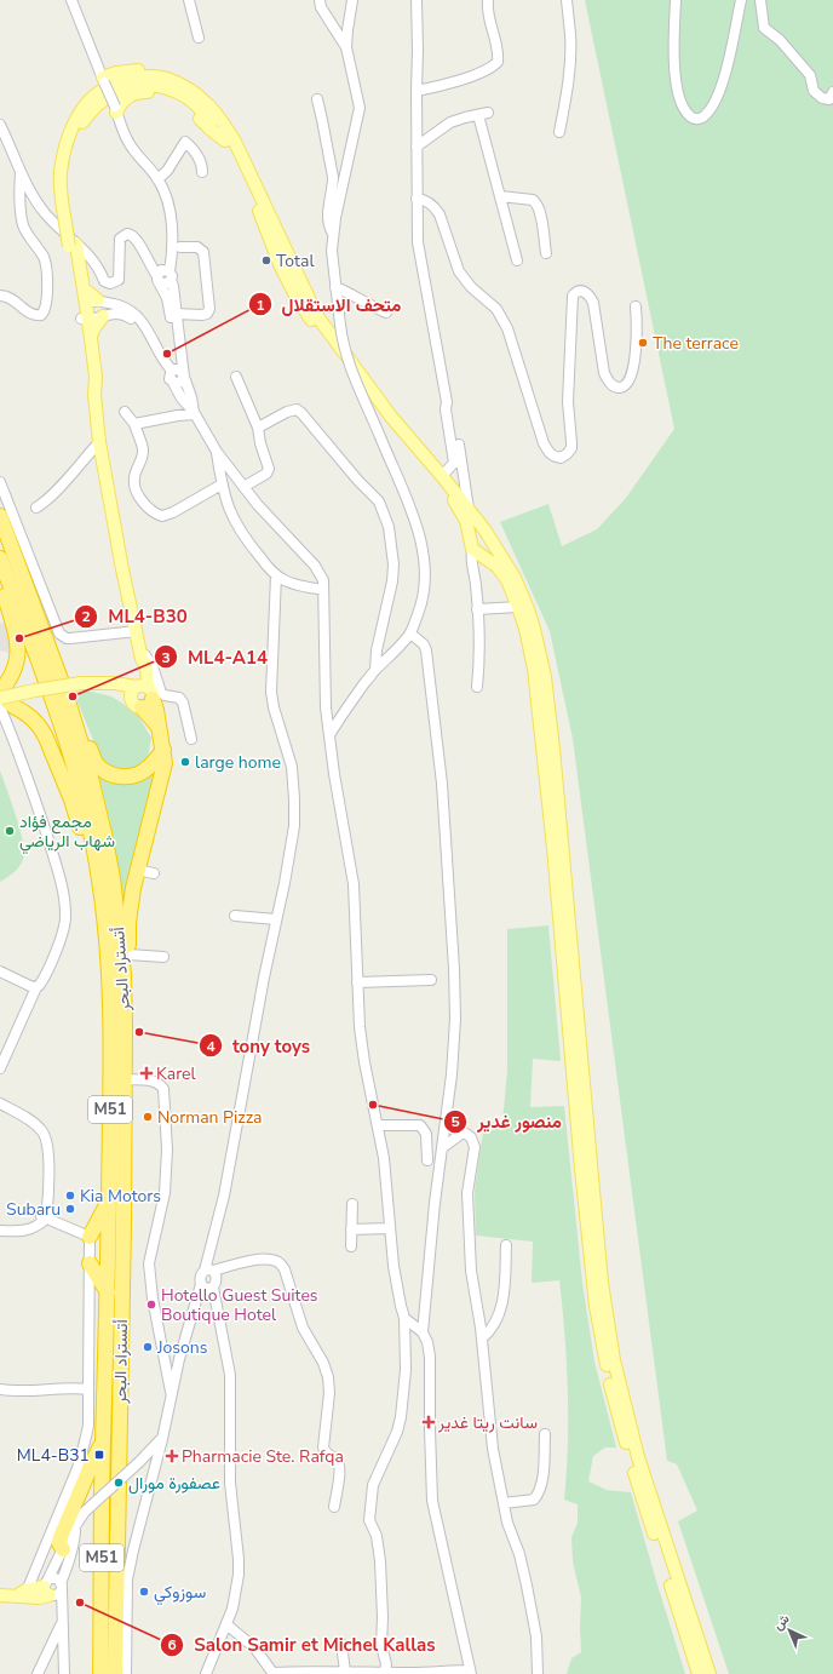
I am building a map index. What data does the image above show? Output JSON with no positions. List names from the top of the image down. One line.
{"streets":{"highway":["أتستراد البحر","M51"]},"places":{"other":["Total","The terrace","متحف الاستقلال","ML4-B30","ML4-A14","large home","مجمع فؤاد شهاب الرياضي","tony toys","منصور غدير","Norman Pizza","Kia Motors","Subaru","Hotello Guest Suites Boutique Hotel","Josons","عصفورة مورال","سوزوكي","Salon Samir et Michel Kallas"],"health":["Karel","سانت ريتا غدير","Pharmacie Ste. Rafqa"],"transit":["ML4-B31"]},"north":"top left"}
